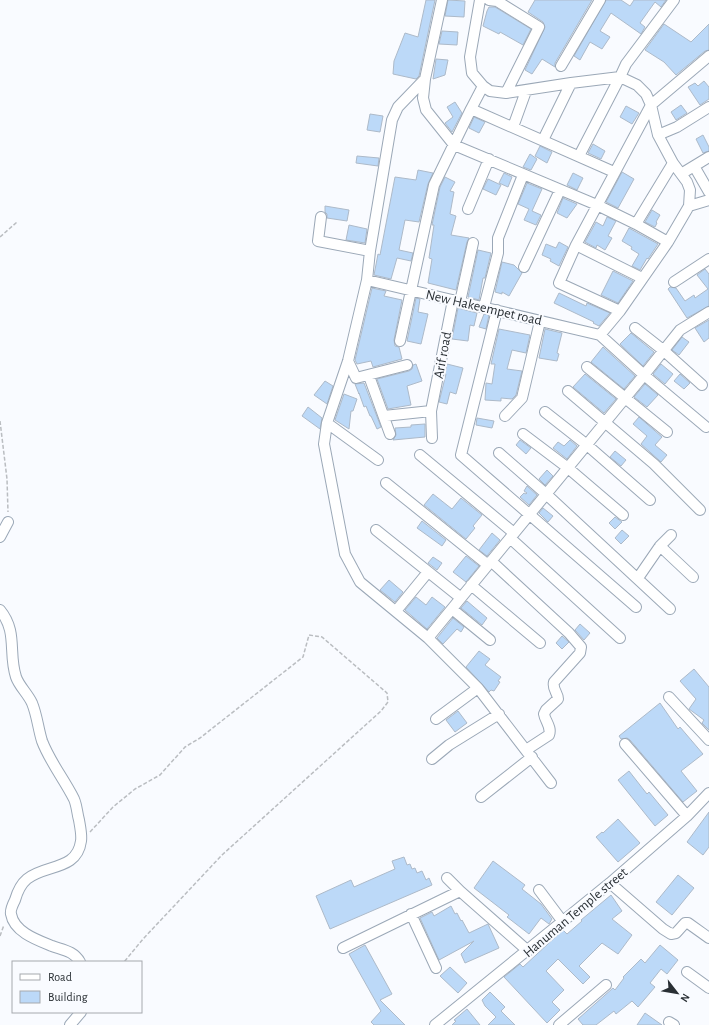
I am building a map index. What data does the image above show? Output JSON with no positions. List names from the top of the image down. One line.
{"streets":{"street":["New Hakeempet road","Arif road","Hanuman Temple street"]},"crossings":[["New Hakeempet road","Arif road"]],"legend":["Road","Building"],"north":"bottom right"}
